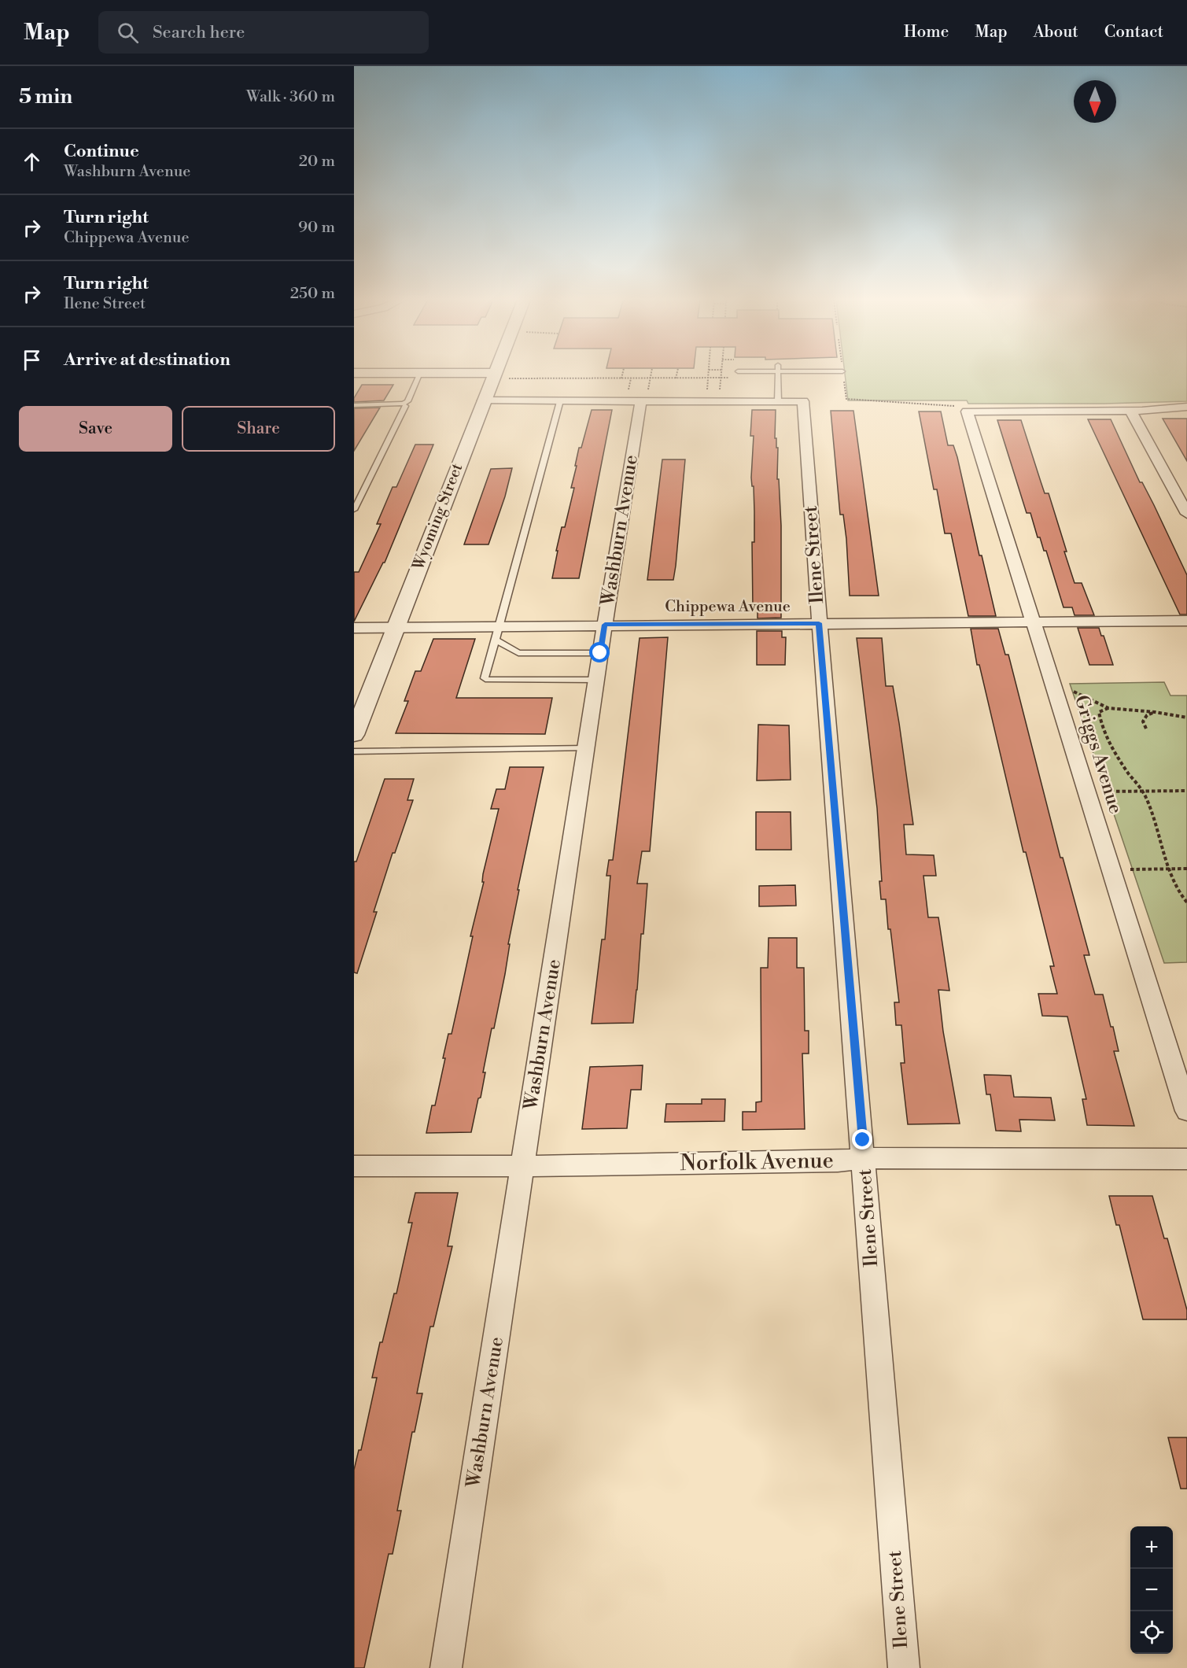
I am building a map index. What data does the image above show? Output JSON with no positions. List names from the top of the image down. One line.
{"streets":{"street":["Wyoming Street","Washburn Avenue","Ilene Street","Chippewa Avenue","Griggs Avenue","Norfolk Avenue"]},"crossings":[["Wyoming Street","Chippewa Avenue"],["Washburn Avenue","Chippewa Avenue"],["Washburn Avenue","Norfolk Avenue"],["Ilene Street","Chippewa Avenue"],["Ilene Street","Norfolk Avenue"],["Chippewa Avenue","Griggs Avenue"]],"north":"bottom","page":{"header":"Map","search":"Search here","nav":["Home","Map","About","Contact"],"heading":["5 min","Walk · 360 m"],"list":[["Continue","Washburn Avenue","20 m"],["Turn right","Chippewa Avenue","90 m"],["Turn right","Ilene Street","250 m"],"Arrive at destination"],"buttons":["Save","Share"],"map_buttons":["+","−"]}}
